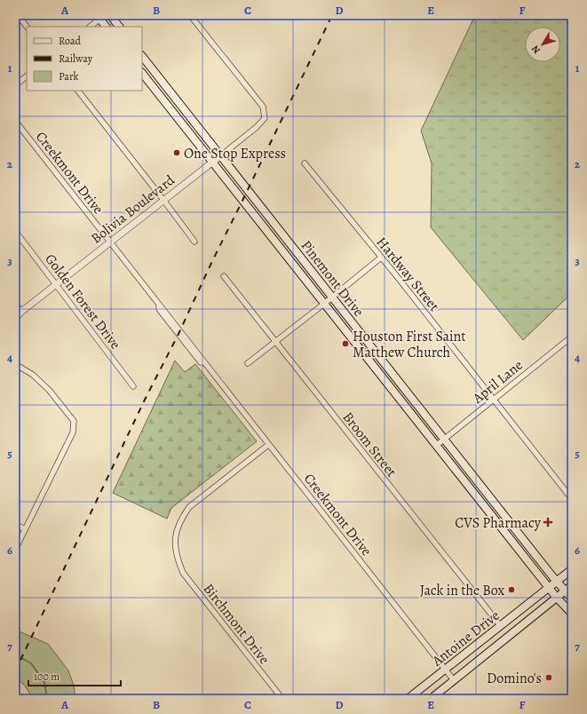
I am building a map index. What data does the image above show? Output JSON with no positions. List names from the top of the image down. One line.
{"streets":{"main road":["Pinemont Drive","Antoine Drive"],"street":["Creekmont Drive","Bolivia Boulevard","Hardway Street","Golden Forest Drive","April Lane","Broom Street","Birchmont Drive"]},"crossings":[["Creekmont Drive","Bolivia Boulevard"],["Creekmont Drive","Birchmont Drive"],["Creekmont Drive","Antoine Drive"],["Bolivia Boulevard","Pinemont Drive"],["Bolivia Boulevard","Golden Forest Drive"],["Hardway Street","April Lane"],["Pinemont Drive","April Lane"],["Pinemont Drive","Antoine Drive"],["Broom Street","Antoine Drive"]],"places":{"other":["One Stop Express","Houston First Saint Matthew Church","Jack in the Box","Domino's"],"health":["CVS Pharmacy"]},"legend":["Road","Railway","Park"],"scale_bar":"100 m","north":"bottom left","grid":{"columns":["A","B","C","D","E","F"],"rows":["1","2","3","4","5","6","7"]}}
